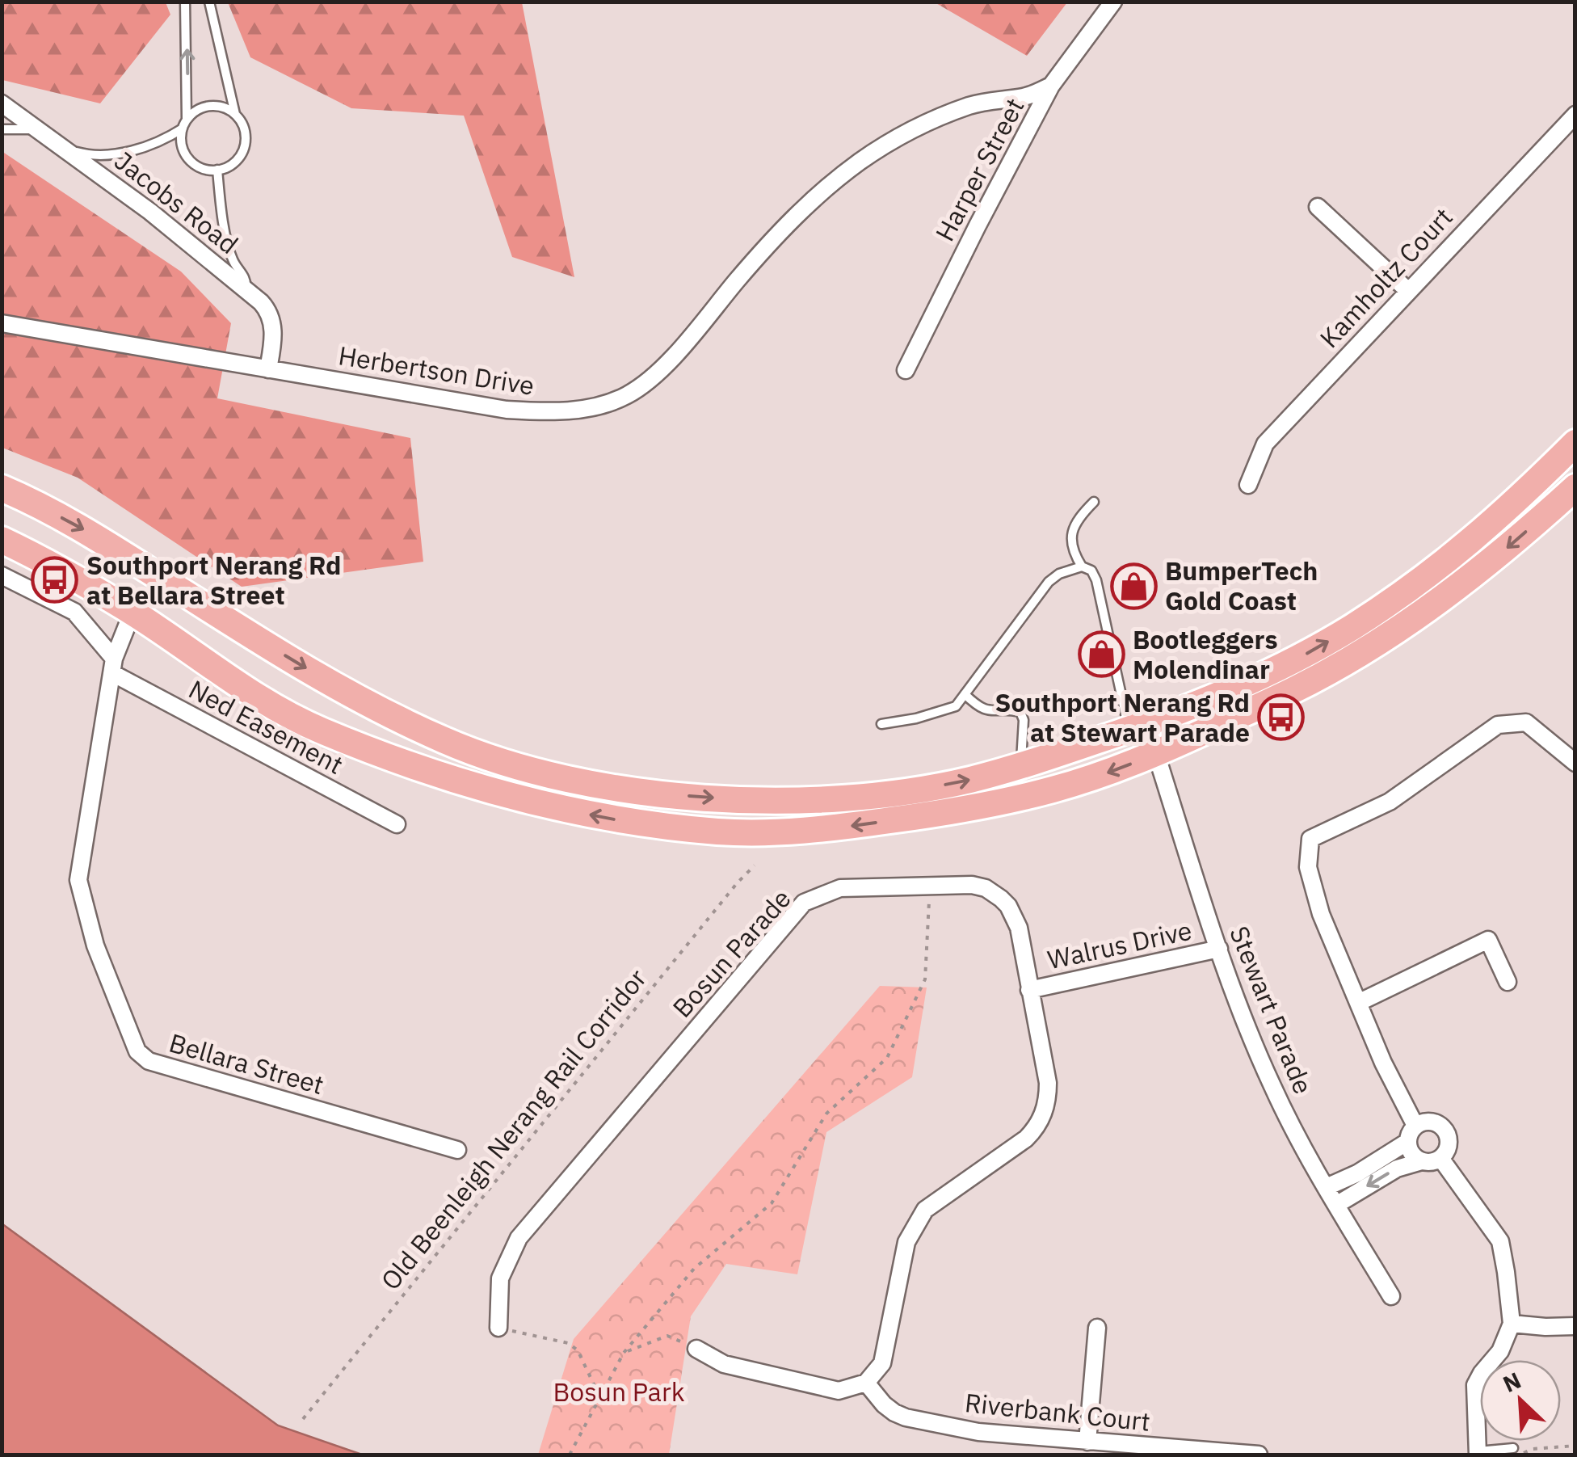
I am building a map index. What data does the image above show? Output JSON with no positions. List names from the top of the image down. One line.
{"streets":{"street":["Harper Street","Jacobs Road","Kamholtz Court","Herbertson Drive","Ned Easement","Walrus Drive","Bosun Parade","Stewart Parade","Bellara Street","Riverbank Court"],"path":["Old Beenleigh Nerang Rail Corridor"]},"crossings":[["Harper Street","Herbertson Drive"],["Jacobs Road","Herbertson Drive"],["Ned Easement","Bellara Street"],["Walrus Drive","Bosun Parade"],["Walrus Drive","Stewart Parade"],["Bosun Parade","Riverbank Court"]],"parks":["Bosun Park"],"places":{"bus stop":["Southport Nerang Rd at Bellara Street","Southport Nerang Rd at Stewart Parade"],"shop":["BumperTech Gold Coast","Bootleggers Molendinar"]},"north":"top left"}
